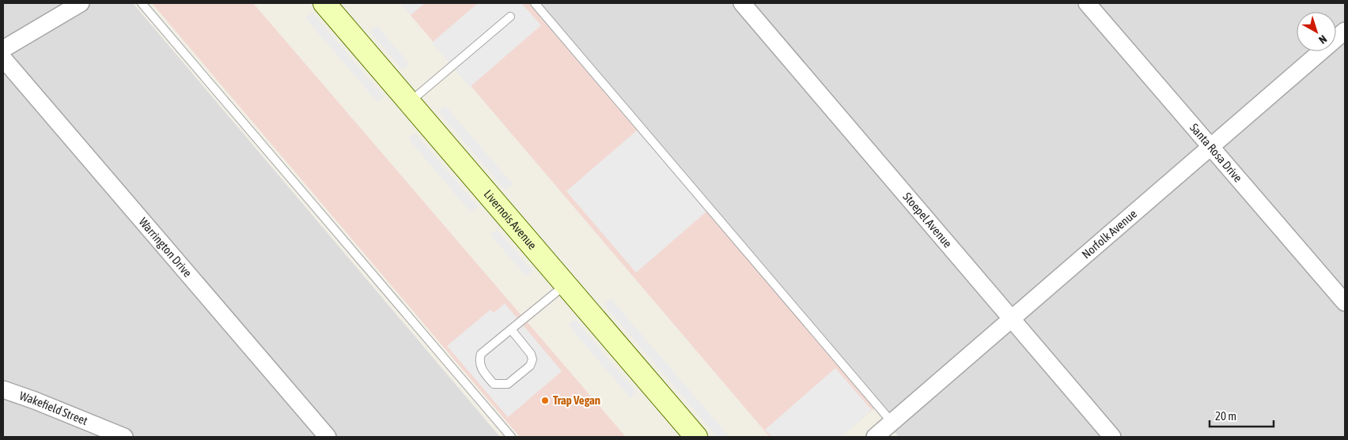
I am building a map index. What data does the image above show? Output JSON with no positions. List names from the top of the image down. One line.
{"streets":{"street":["Santa Rosa Drive","Stoepel Avenue","Livernois Avenue","Norfolk Avenue","Warrington Drive","Wakefield Street"]},"crossings":[["Santa Rosa Drive","Norfolk Avenue"],["Stoepel Avenue","Norfolk Avenue"]],"places":["Trap Vegan"],"scale_bar":"20 m","north":"bottom right"}
